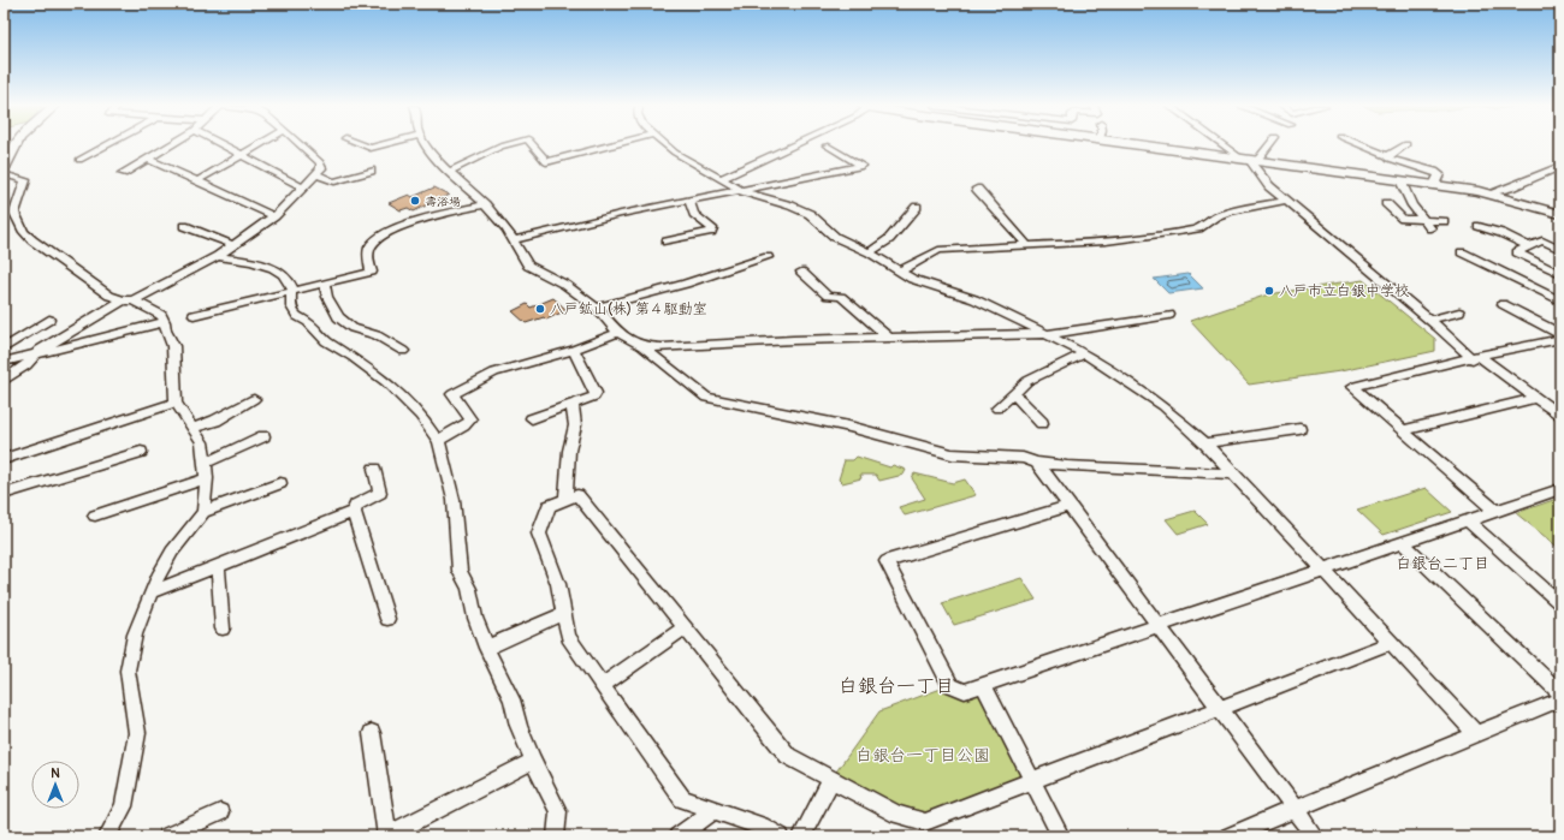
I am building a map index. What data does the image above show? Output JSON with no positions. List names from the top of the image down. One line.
{"districts":["白銀台二丁目","白銀台一丁目"],"parks":["白銀台一丁目公園"],"places":["壽浴場","八戸市立白銀中学校","八戸鉱山(株) 第４駆動室"],"north":"top"}
